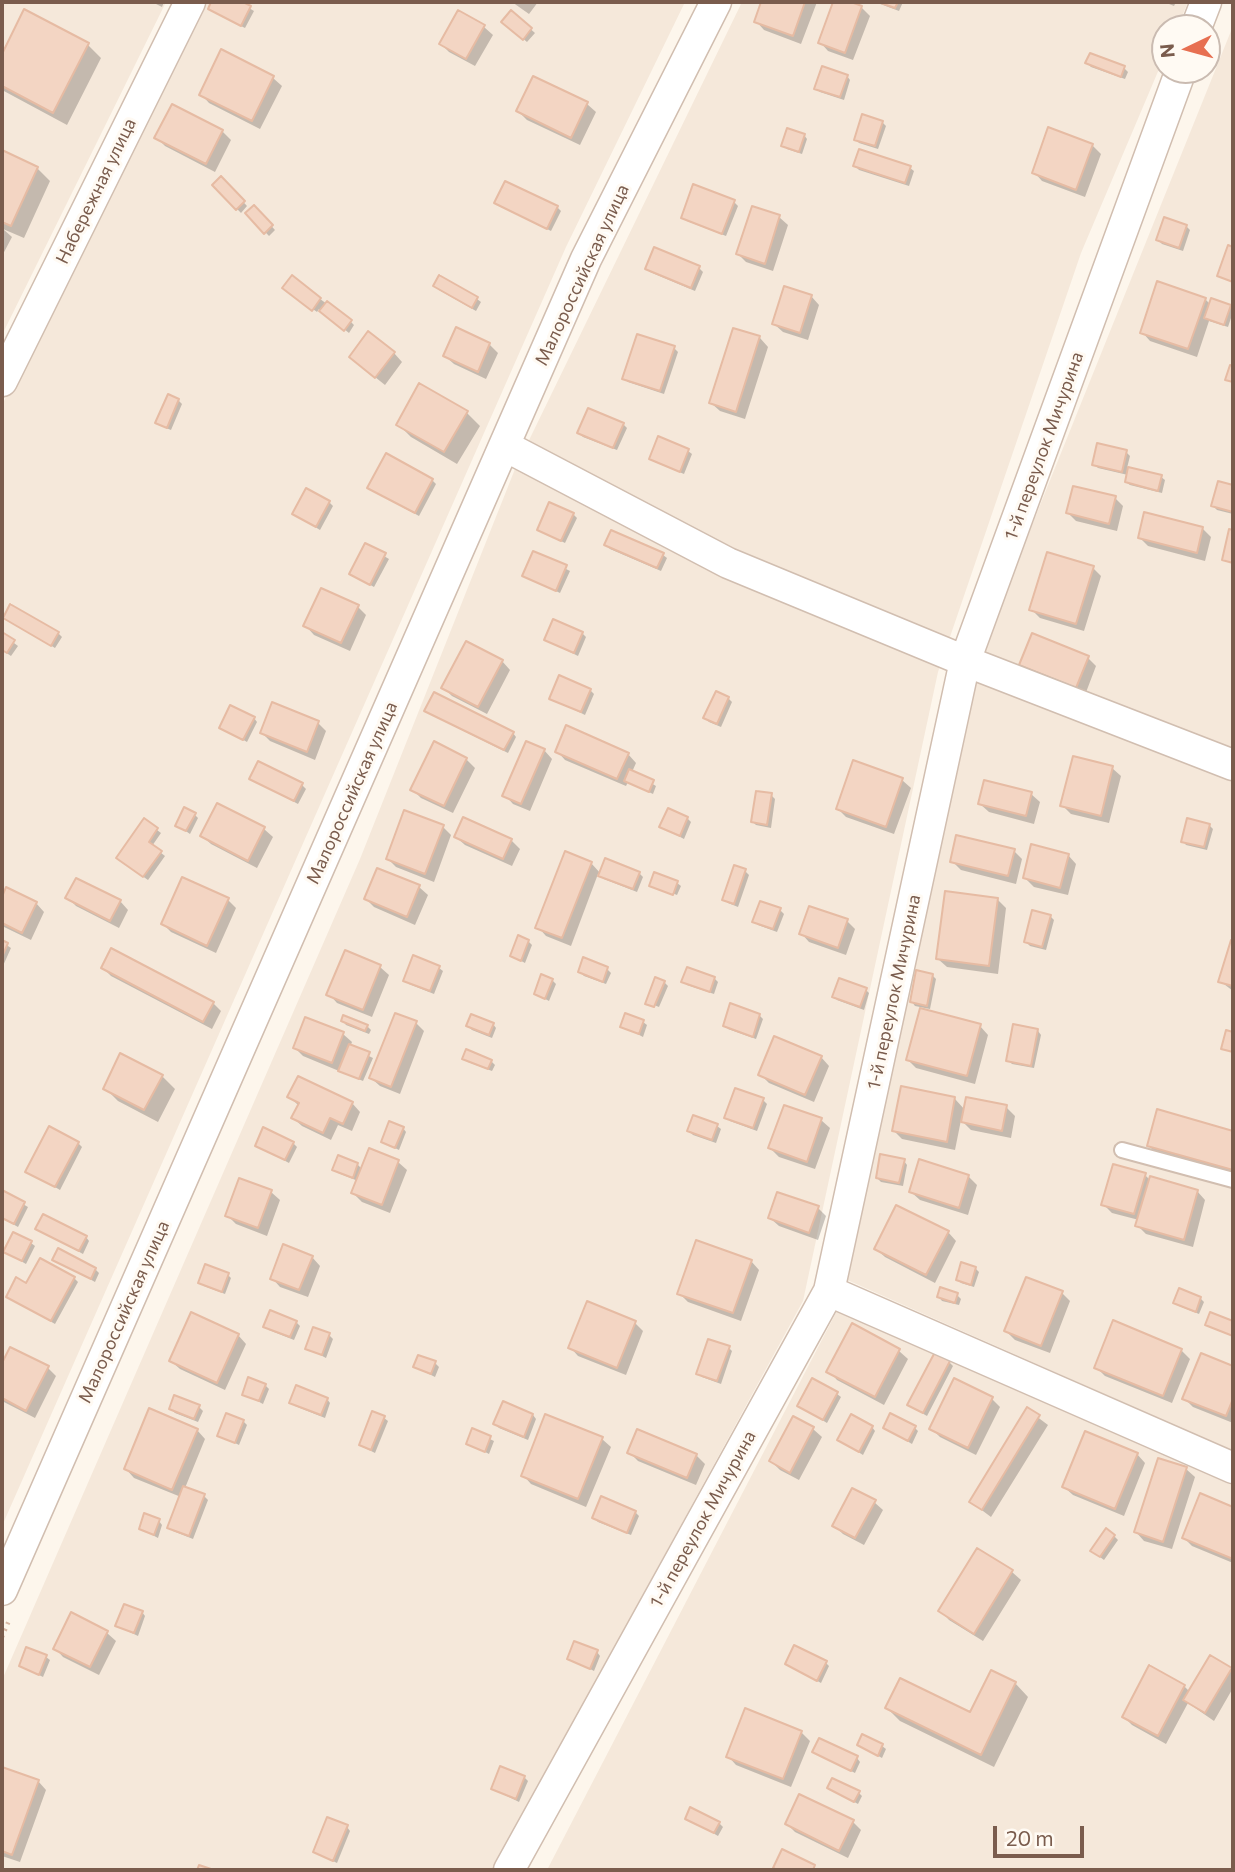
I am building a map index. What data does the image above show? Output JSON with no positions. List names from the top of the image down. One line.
{"streets":{"street":["Набережная улица","Малороссийская улица","1-й переулок Мичурина"]},"scale_bar":"20 m","north":"left"}
